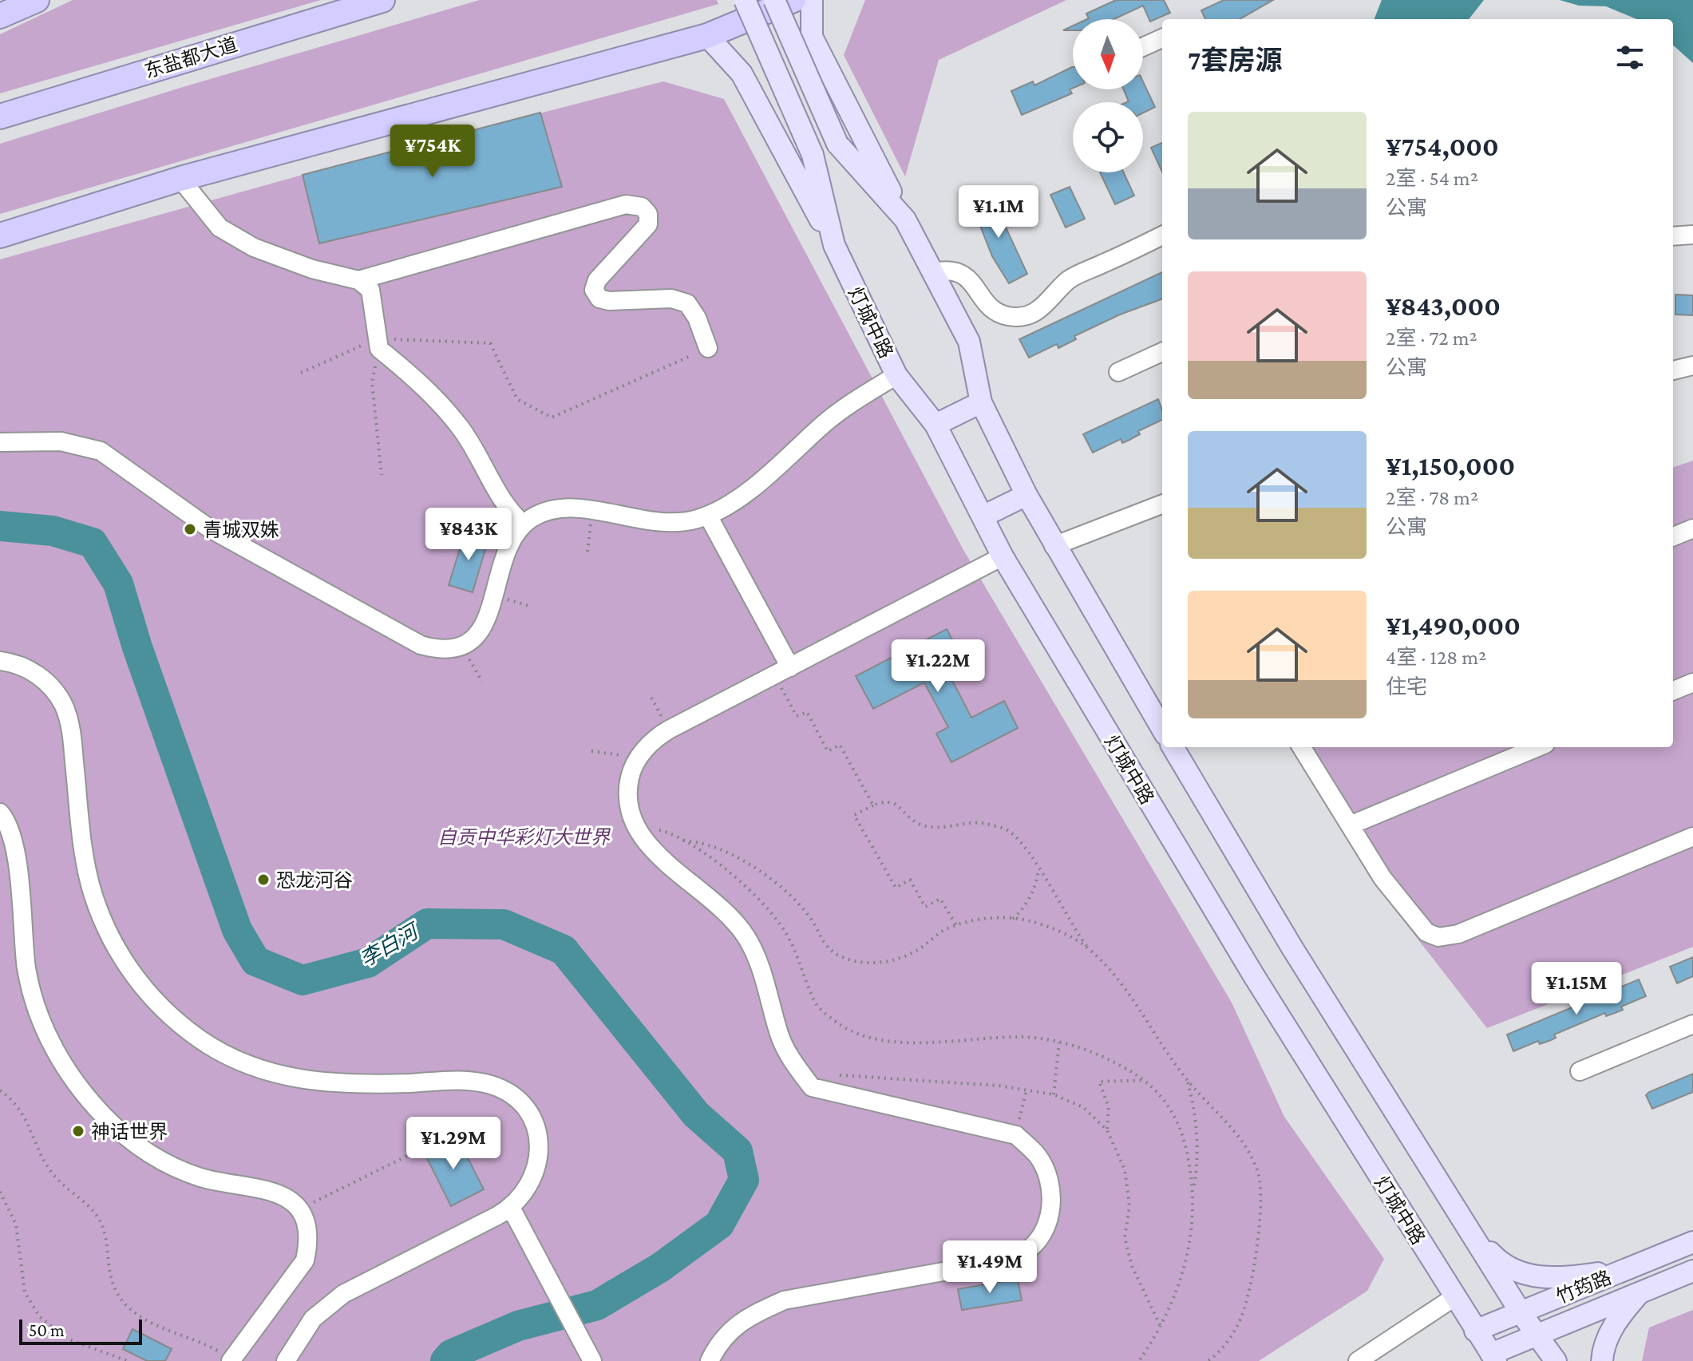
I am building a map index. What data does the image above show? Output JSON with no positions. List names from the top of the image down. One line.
{"streets":{"highway":["东盐都大道"],"main road":["灯城中路","竹筠路"]},"crossings":[["灯城中路","竹筠路"]],"water":["李白河"],"parks":["自贡中华彩灯大世界"],"places":["青城双姝","恐龙河谷","神话世界"],"scale_bar":"50 m","north":"bottom","page":{"heading":"7套房源","list":[{"name":"¥754,000","note":"2室 · 54 m² · 公寓"},{"name":"¥843,000","note":"2室 · 72 m² · 公寓"},{"name":"¥1,150,000","note":"2室 · 78 m² · 公寓"},{"name":"¥1,490,000","note":"4室 · 128 m² · 住宅"}],"price":["¥754K","¥1.1M","¥843K","¥1.22M","¥1.15M","¥1.29M","¥1.49M"],"scale":"50 m"}}
